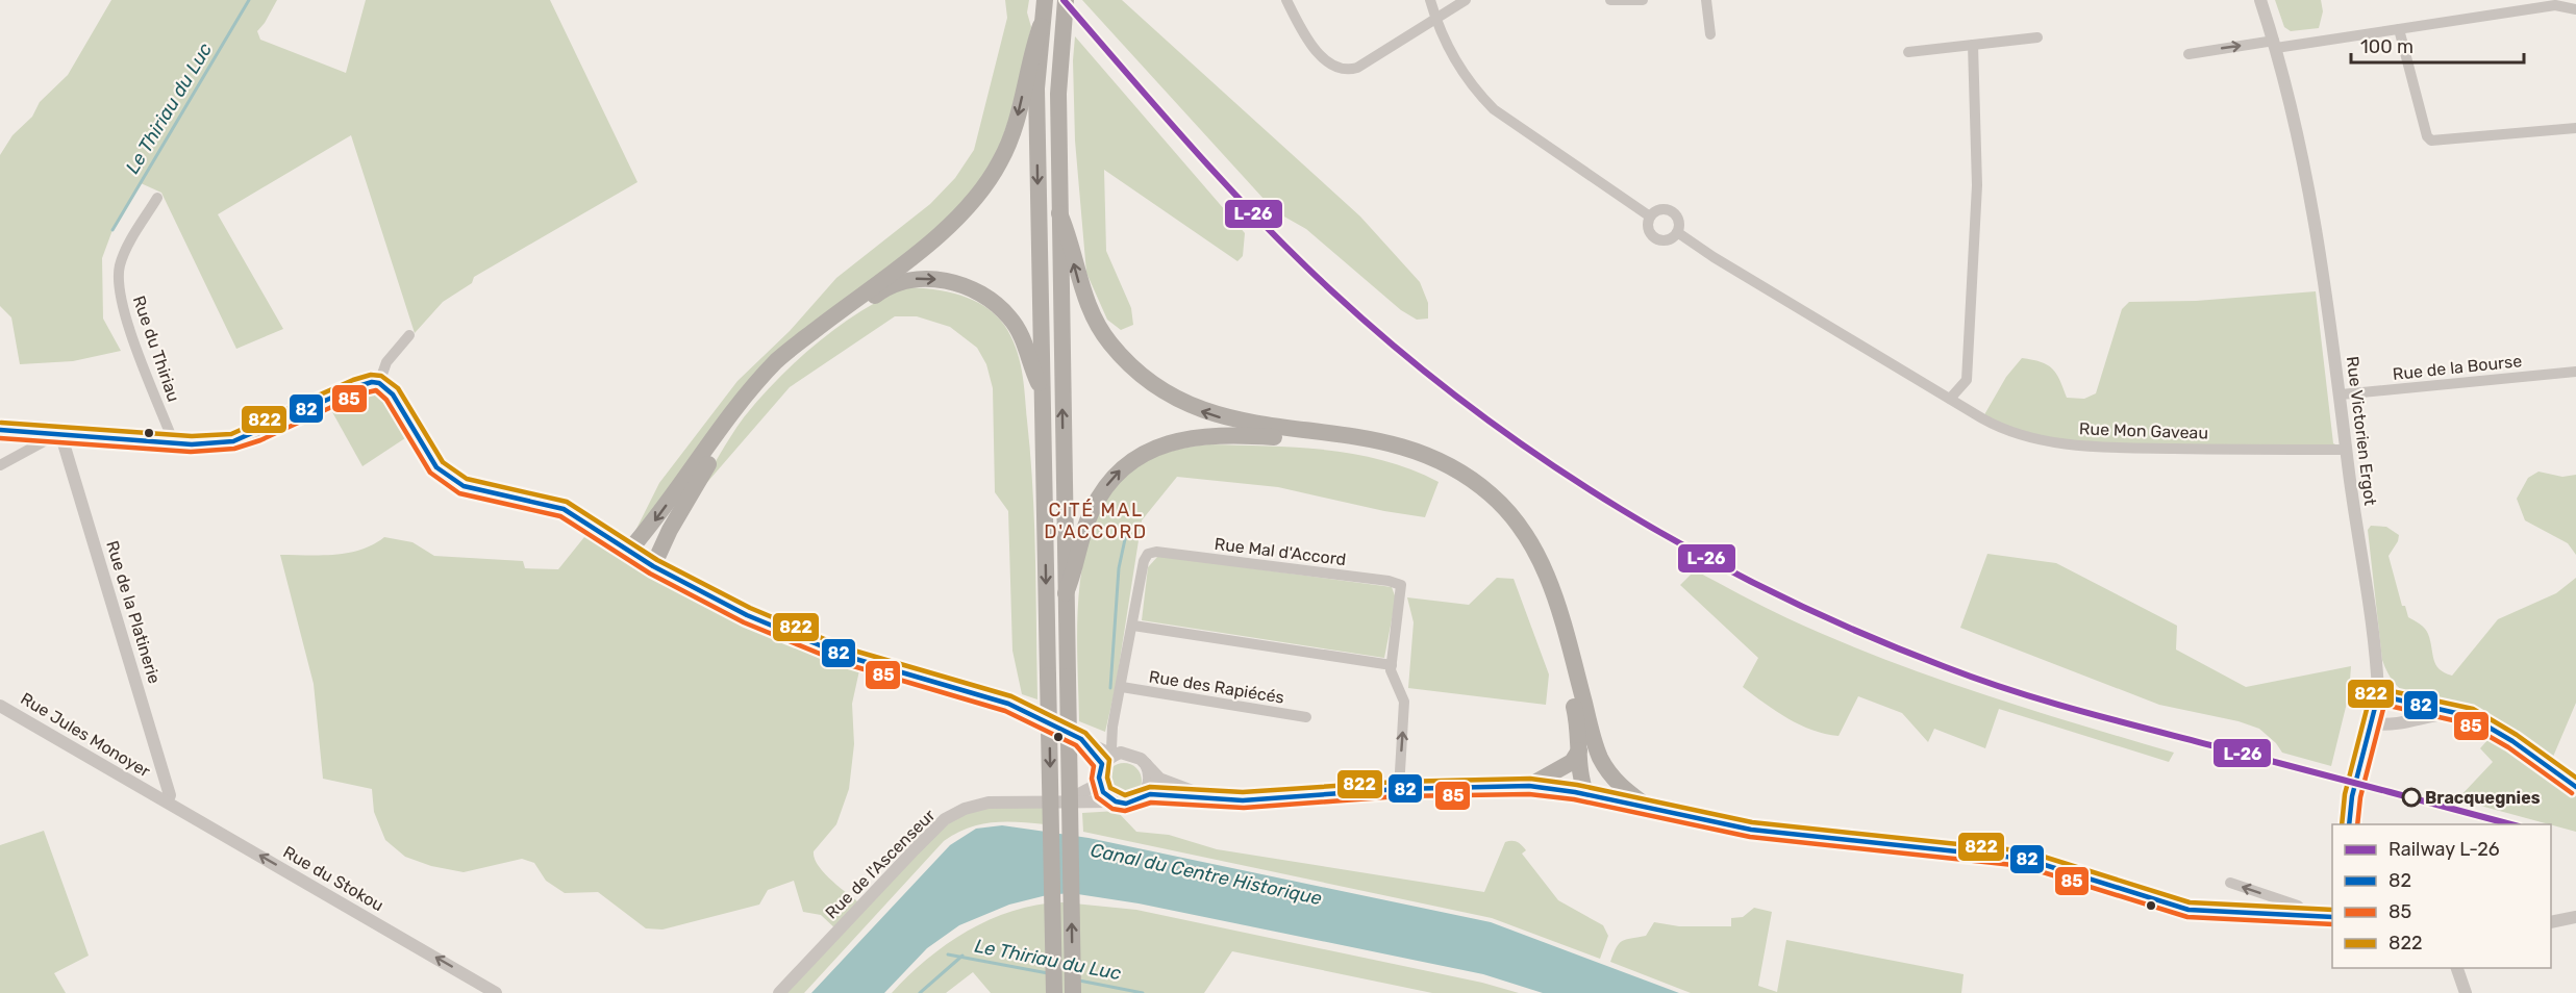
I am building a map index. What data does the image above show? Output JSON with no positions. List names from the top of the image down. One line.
{"streets":{"street":["Rue du Thiriau","Rue de la Bourse","Rue Mon Gaveau","Rue Victorien Ergot","Rue Mal d'Accord","Rue de la Platinerie","Rue des Rapiécés","Rue Jules Monoyer","Rue de l'Ascenseur","Rue du Stokou"]},"crossings":[["Rue de la Bourse","Rue Victorien Ergot"],["Rue Mon Gaveau","Rue Victorien Ergot"],["Rue Mal d'Accord","Rue des Rapiécés"],["Rue de la Platinerie","Rue du Stokou"],["Rue Jules Monoyer","Rue du Stokou"]],"one_way":["Rue du Stokou"],"districts":["CITÉ MAL D'ACCORD"],"water":["Le Thiriau du Luc","Canal du Centre Historique"],"places":["Bracquegnies"],"lines":["rail line L-26","transit line 822","transit line 82","transit line 85"],"legend":["Railway L-26","82","85","822"],"scale_bar":"100 m"}
